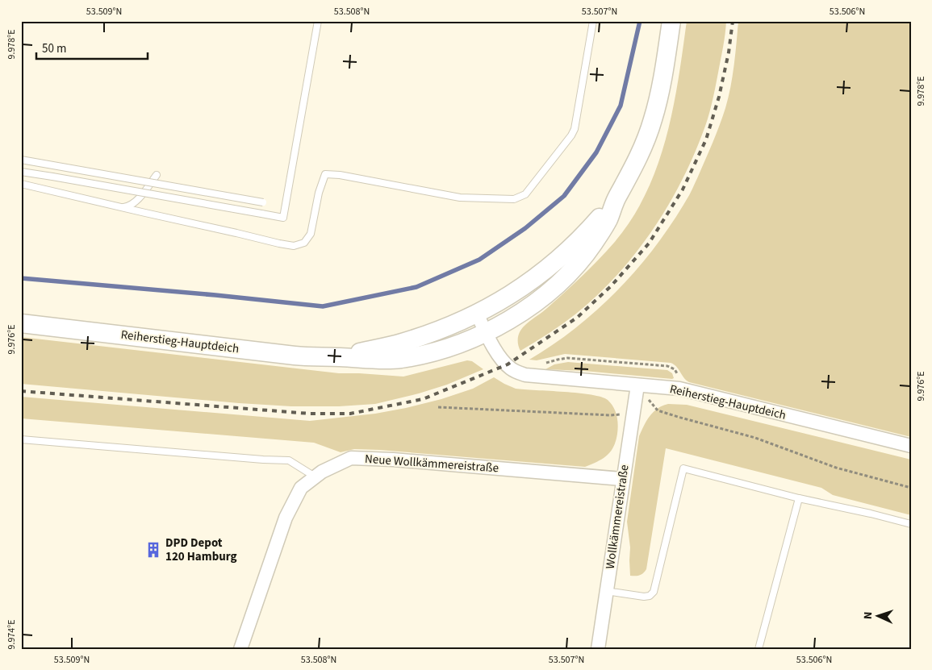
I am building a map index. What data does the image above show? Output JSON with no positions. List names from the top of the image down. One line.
{"streets":{"main road":["Reiherstieg-Hauptdeich"],"street":["Neue Wollkämmereistraße","Wollkämmereistraße"]},"crossings":[["Reiherstieg-Hauptdeich","Wollkämmereistraße"],["Neue Wollkämmereistraße","Wollkämmereistraße"]],"places":{"building":["DPD Depot 120 Hamburg"]},"scale_bar":"50 m","north":"left","coordinates":["53.509°N","53.508°N","53.507°N","53.506°N","9.978°E","9.976°E","9.974°E"]}
